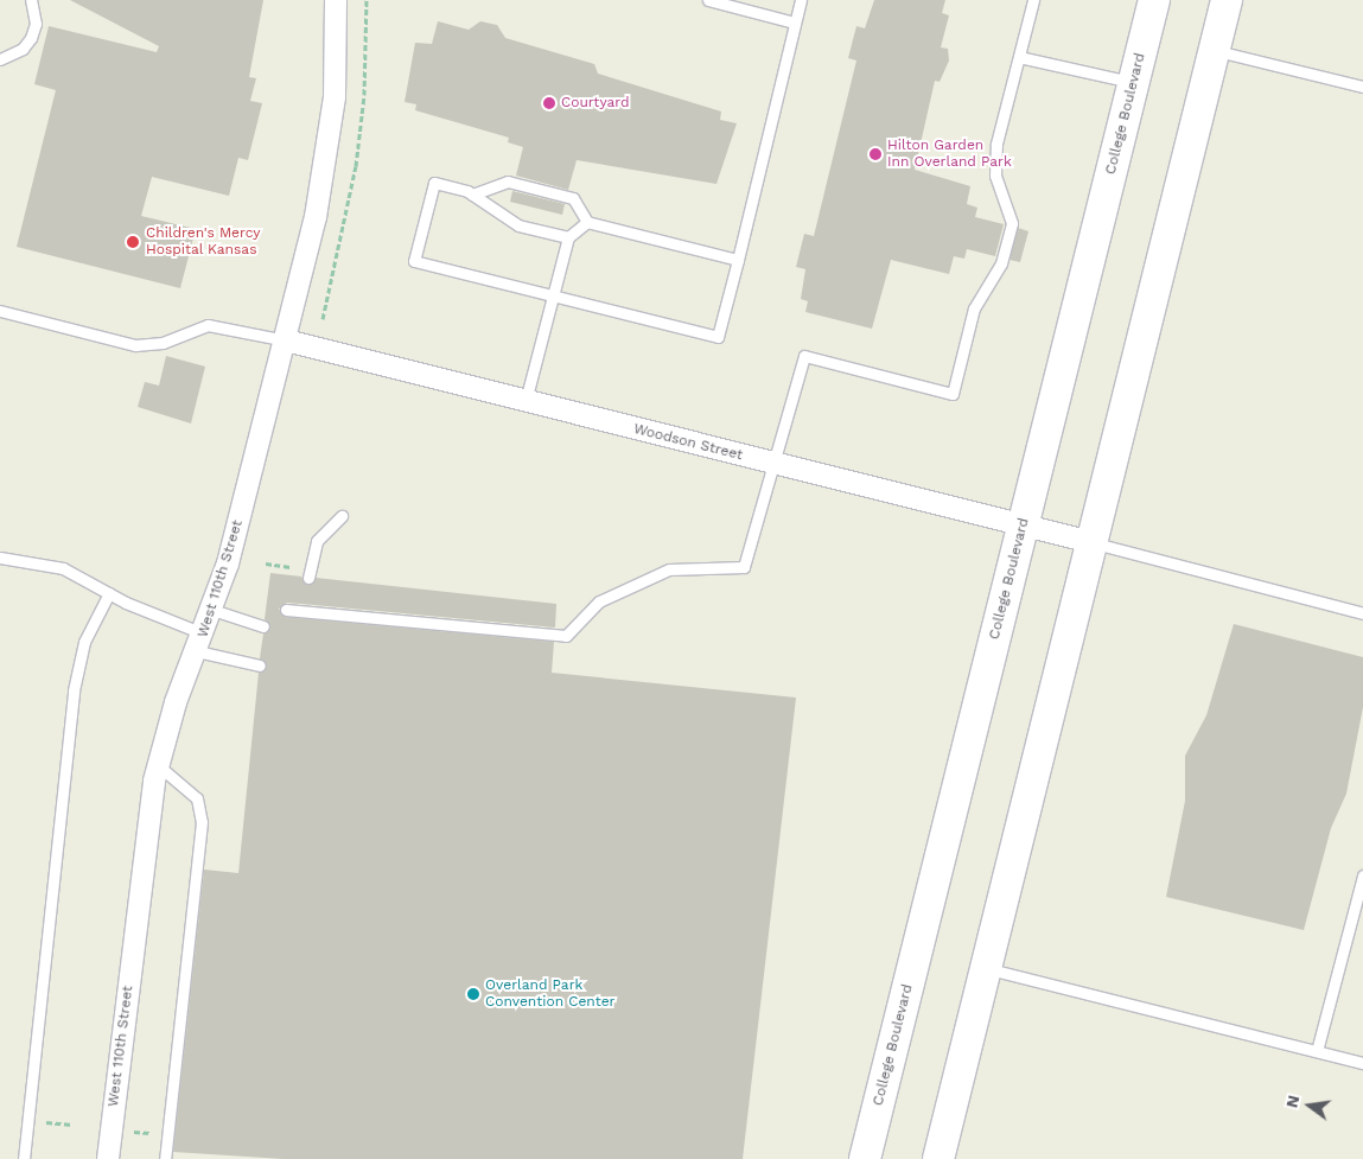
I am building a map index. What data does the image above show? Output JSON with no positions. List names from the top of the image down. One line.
{"streets":{"main road":["College Boulevard"],"street":["Woodson Street","West 110th Street"]},"crossings":[["College Boulevard","Woodson Street"],["Woodson Street","West 110th Street"]],"places":["Courtyard","Hilton Garden Inn Overland Park","Children's Mercy Hospital Kansas","Overland Park Convention Center"],"north":"left"}
